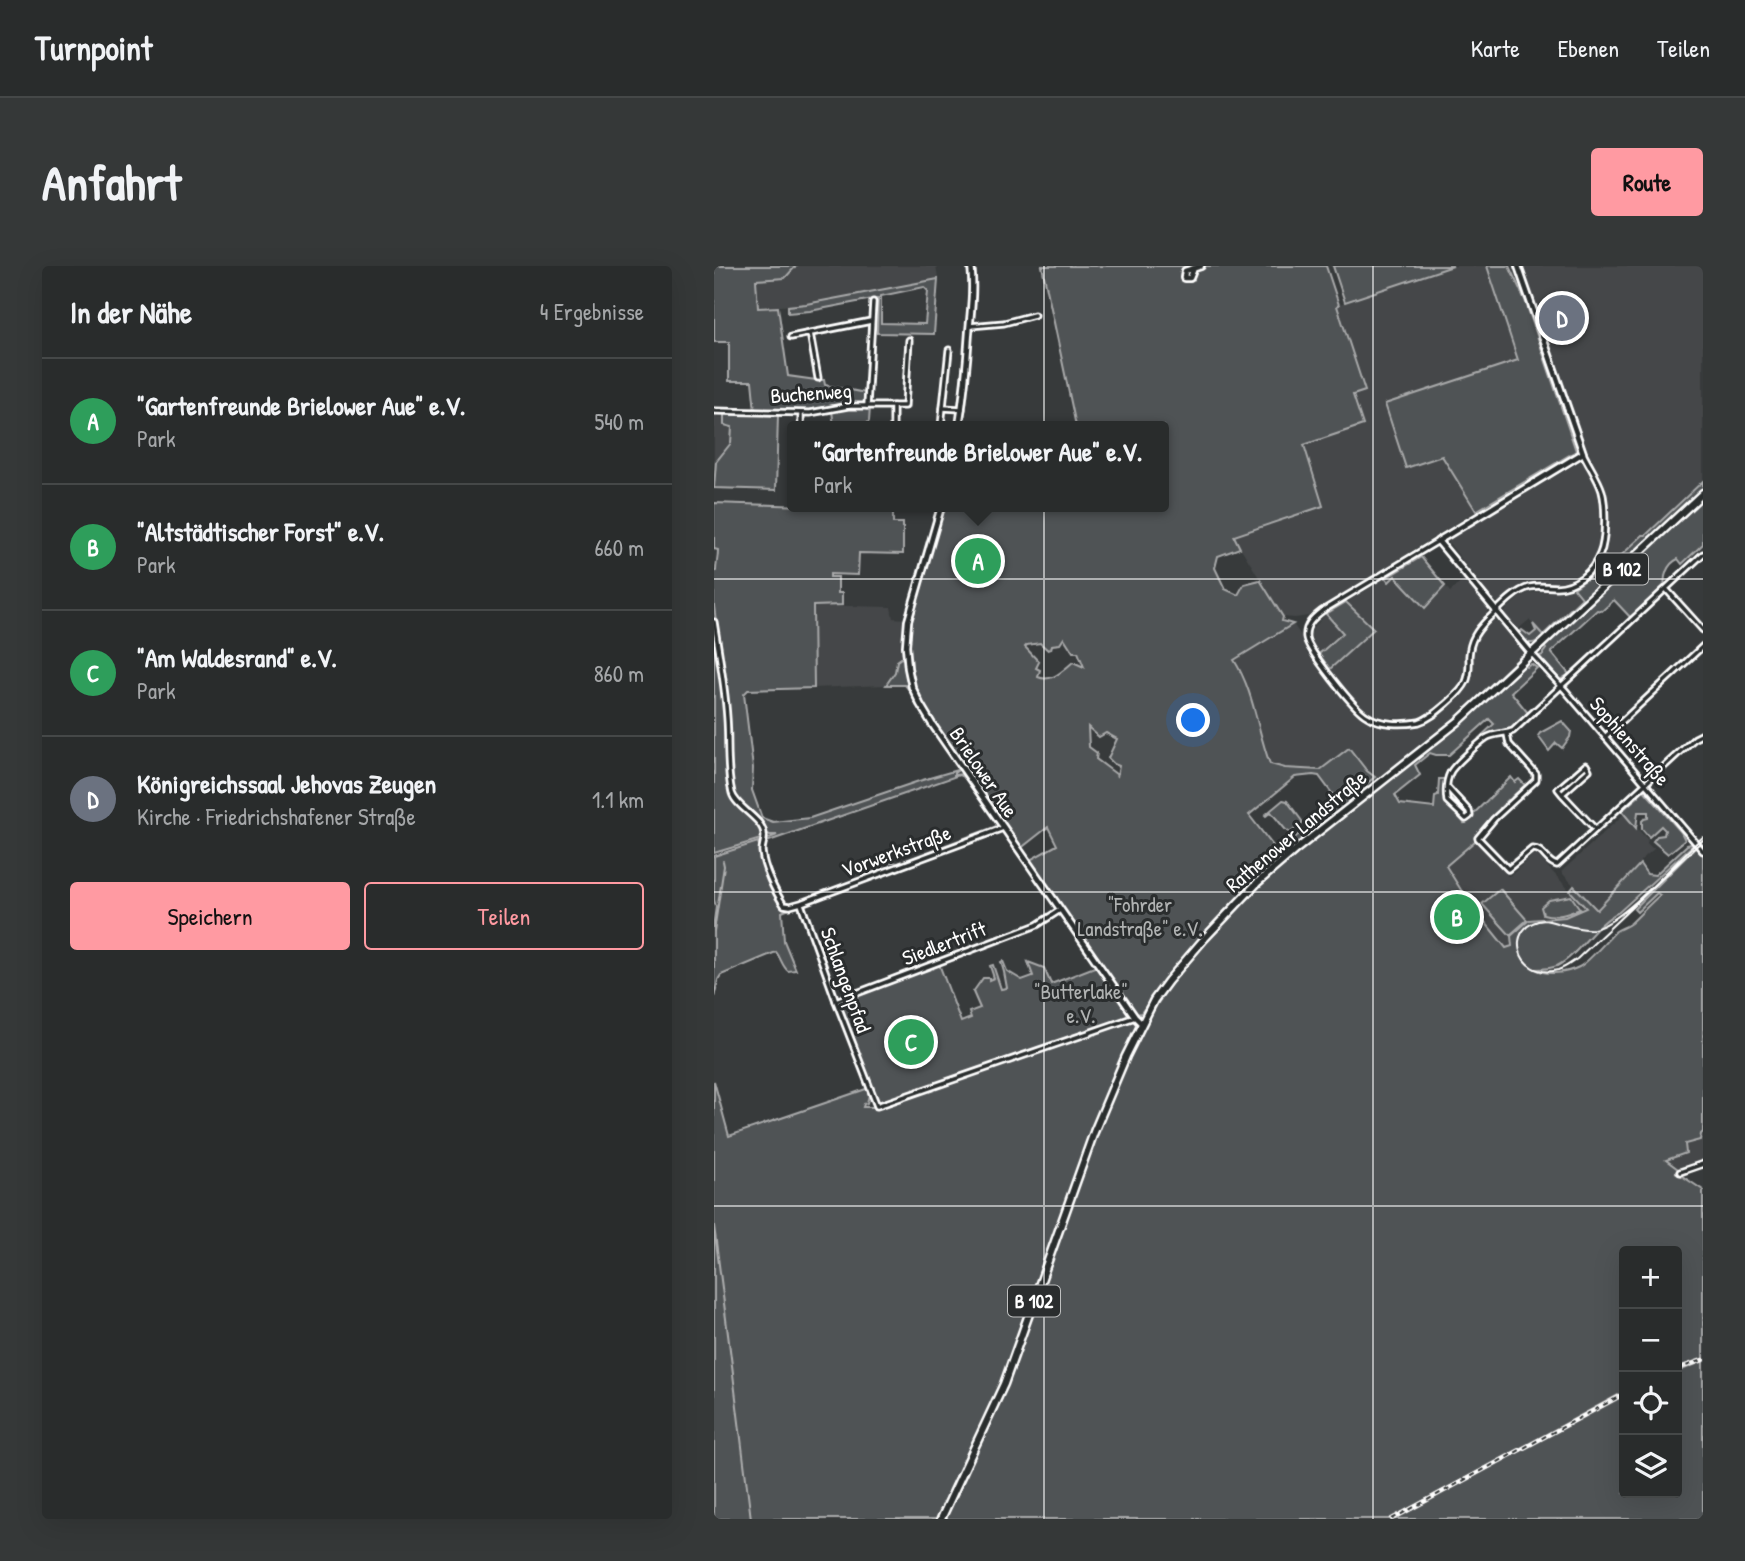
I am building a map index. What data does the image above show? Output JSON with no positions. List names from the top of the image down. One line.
{"streets":{"main road":["B 102","Rathenower Landstraße"],"street":["Buchenweg","Sophienstraße","Brielower Aue","Vorwerkstraße","Siedlertrift","Schlangenpfad"]},"crossings":[["Sophienstraße","Rathenower Landstraße"],["Brielower Aue","Rathenower Landstraße"],["Brielower Aue","Vorwerkstraße"],["Brielower Aue","Siedlertrift"],["Brielower Aue","Schlangenpfad"],["Vorwerkstraße","Schlangenpfad"],["Siedlertrift","Schlangenpfad"]],"parks":["\"Fohrder Landstraße\" e.V.","\"Butterlake\" e.V."],"page":{"header":"Turnpoint","nav":["Karte","Ebenen","Teilen"],"buttons":["Route",["Speichern","Teilen"]],"title":"Anfahrt","heading":["In der Nähe","4 Ergebnisse"],"pins":["D","A","B","C"],"list":[{"mark":"A","name":"\"Gartenfreunde Brielower Aue\" e.V.","note":"Park","value":"540 m"},{"mark":"B","name":"\"Altstädtischer Forst\" e.V.","note":"Park","value":"660 m"},{"mark":"C","name":"\"Am Waldesrand\" e.V.","note":"Park","value":"860 m"},{"mark":"D","name":"Königreichssaal Jehovas Zeugen","note":"Kirche · Friedrichshafener Straße","value":"1.1 km"}],"popup":["\"Gartenfreunde Brielower Aue\" e.V.","Park"],"map_buttons":["+","−"]}}
